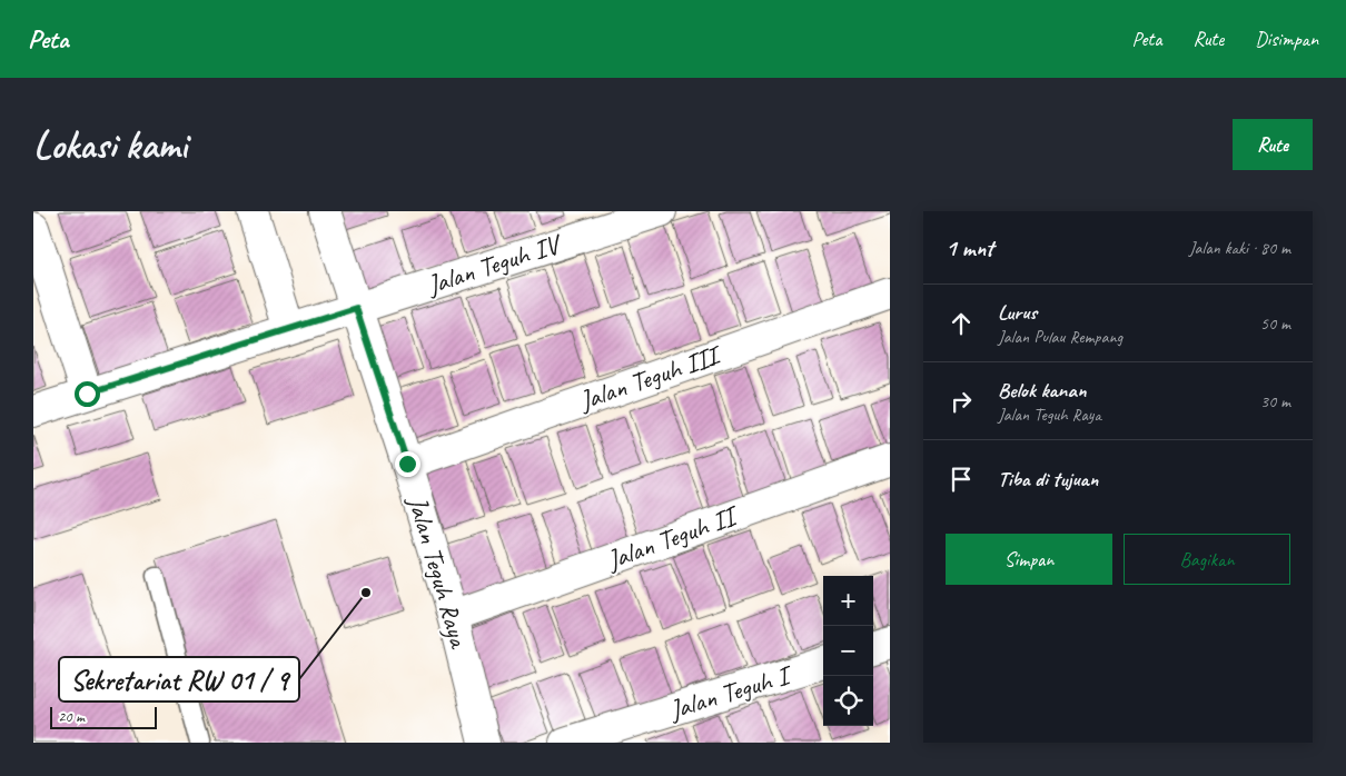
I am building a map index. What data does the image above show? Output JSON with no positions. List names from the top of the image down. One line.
{"streets":{"street":["Jalan Teguh IV","Jalan Teguh III","Jalan Teguh II","Jalan Teguh Raya","Jalan Teguh I"]},"crossings":[["Jalan Teguh IV","Jalan Teguh Raya"],["Jalan Teguh III","Jalan Teguh Raya"],["Jalan Teguh II","Jalan Teguh Raya"]],"places":["Sekretariat RW 01 / 9"],"scale_bar":"20 m","page":{"header":"Peta","nav":["Peta","Rute","Disimpan"],"buttons":["Rute",["Simpan","Bagikan"]],"title":"Lokasi kami","heading":["1 mnt","Jalan kaki · 80 m"],"list":[["Lurus","Jalan Pulau Rempang","50 m"],["Belok kanan","Jalan Teguh Raya","30 m"],"Tiba di tujuan"],"map_buttons":["+","−"],"scale":"20 m"}}
